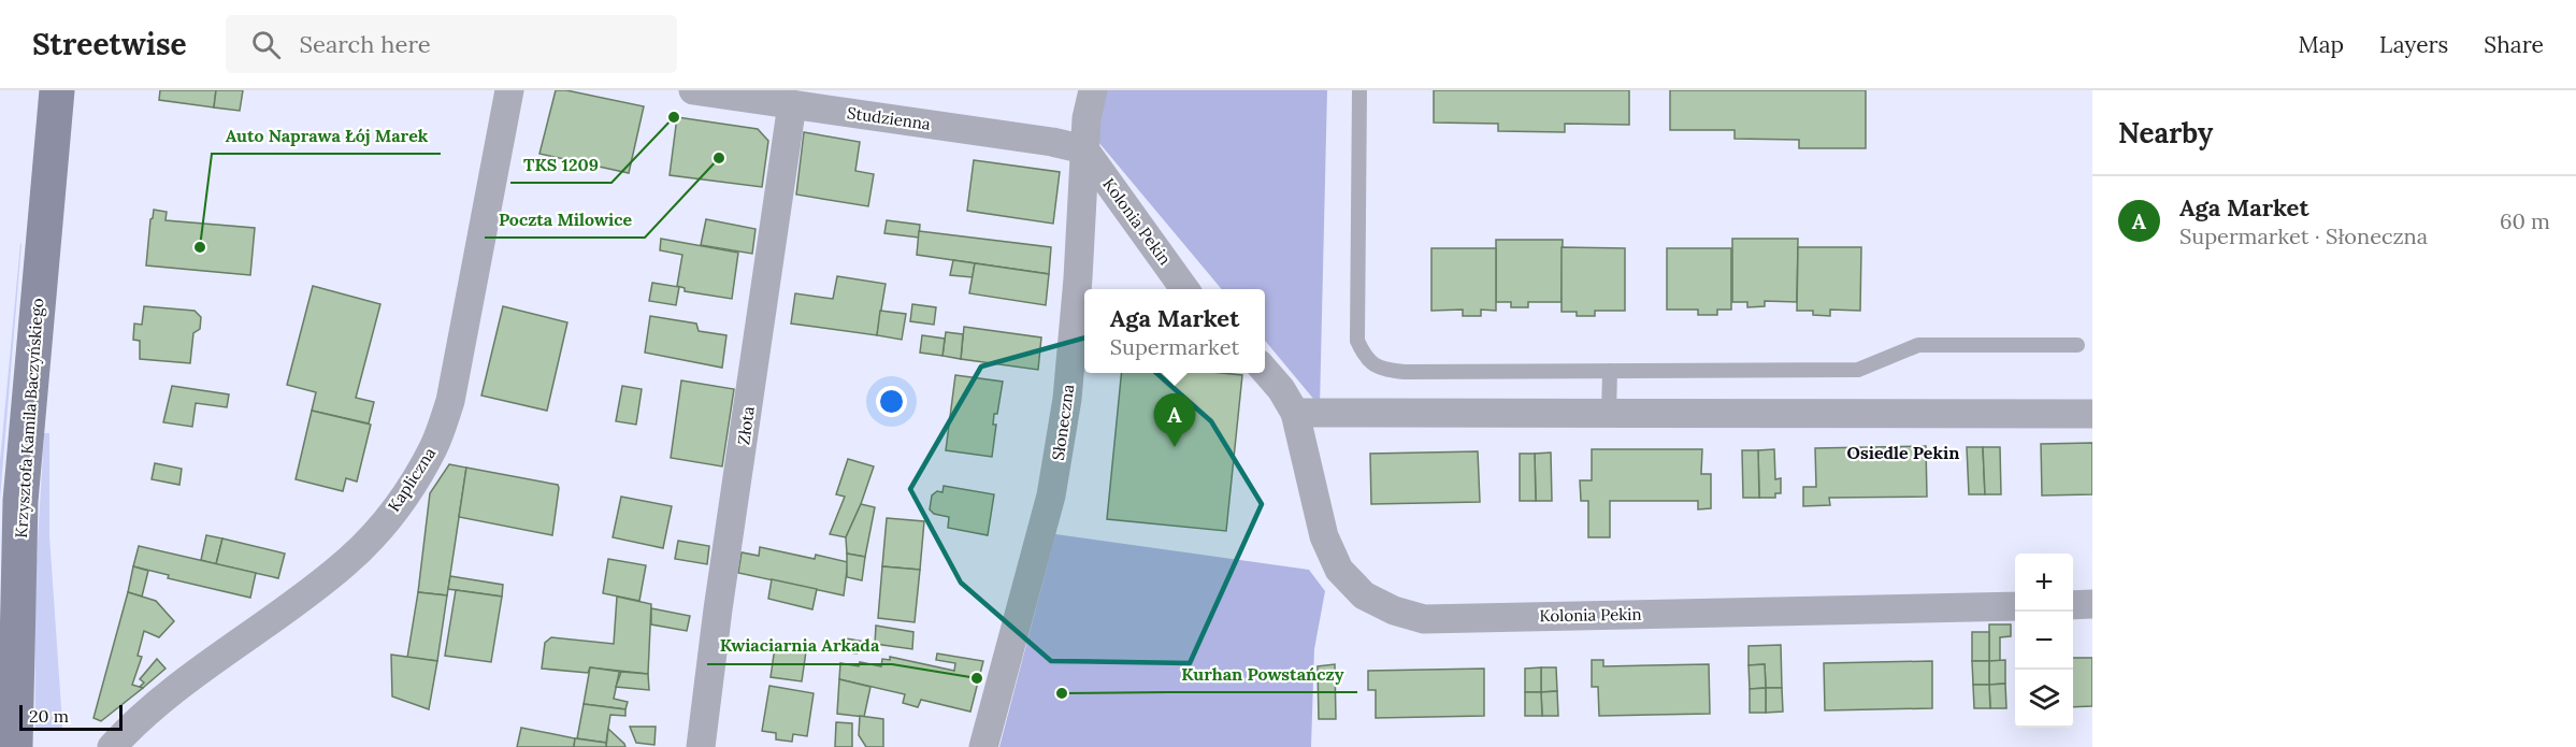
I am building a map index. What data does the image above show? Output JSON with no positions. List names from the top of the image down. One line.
{"streets":{"street":["Studzienna","Kolonia Pekin","Krzysztofa Kamila Baczyńskiego","Słoneczna","Złota","Kapliczna"]},"crossings":[["Studzienna","Kolonia Pekin"],["Studzienna","Słoneczna"],["Studzienna","Złota"],["Kolonia Pekin","Słoneczna"]],"districts":["Osiedle Pekin"],"places":["TKS 1209","Poczta Milowice","Auto Naprawa Łój Marek","Kwiaciarnia Arkada","Kurhan Powstańczy"],"scale_bar":"20 m","page":{"header":"Streetwise","search":"Search here","nav":["Map","Layers","Share"],"heading":"Nearby","list":[{"mark":"A","name":"Aga Market","note":"Supermarket · Słoneczna","value":"60 m"}],"popup":["Aga Market","Supermarket"],"pins":"A","map_buttons":["+","−"],"scale":"20 m"}}
